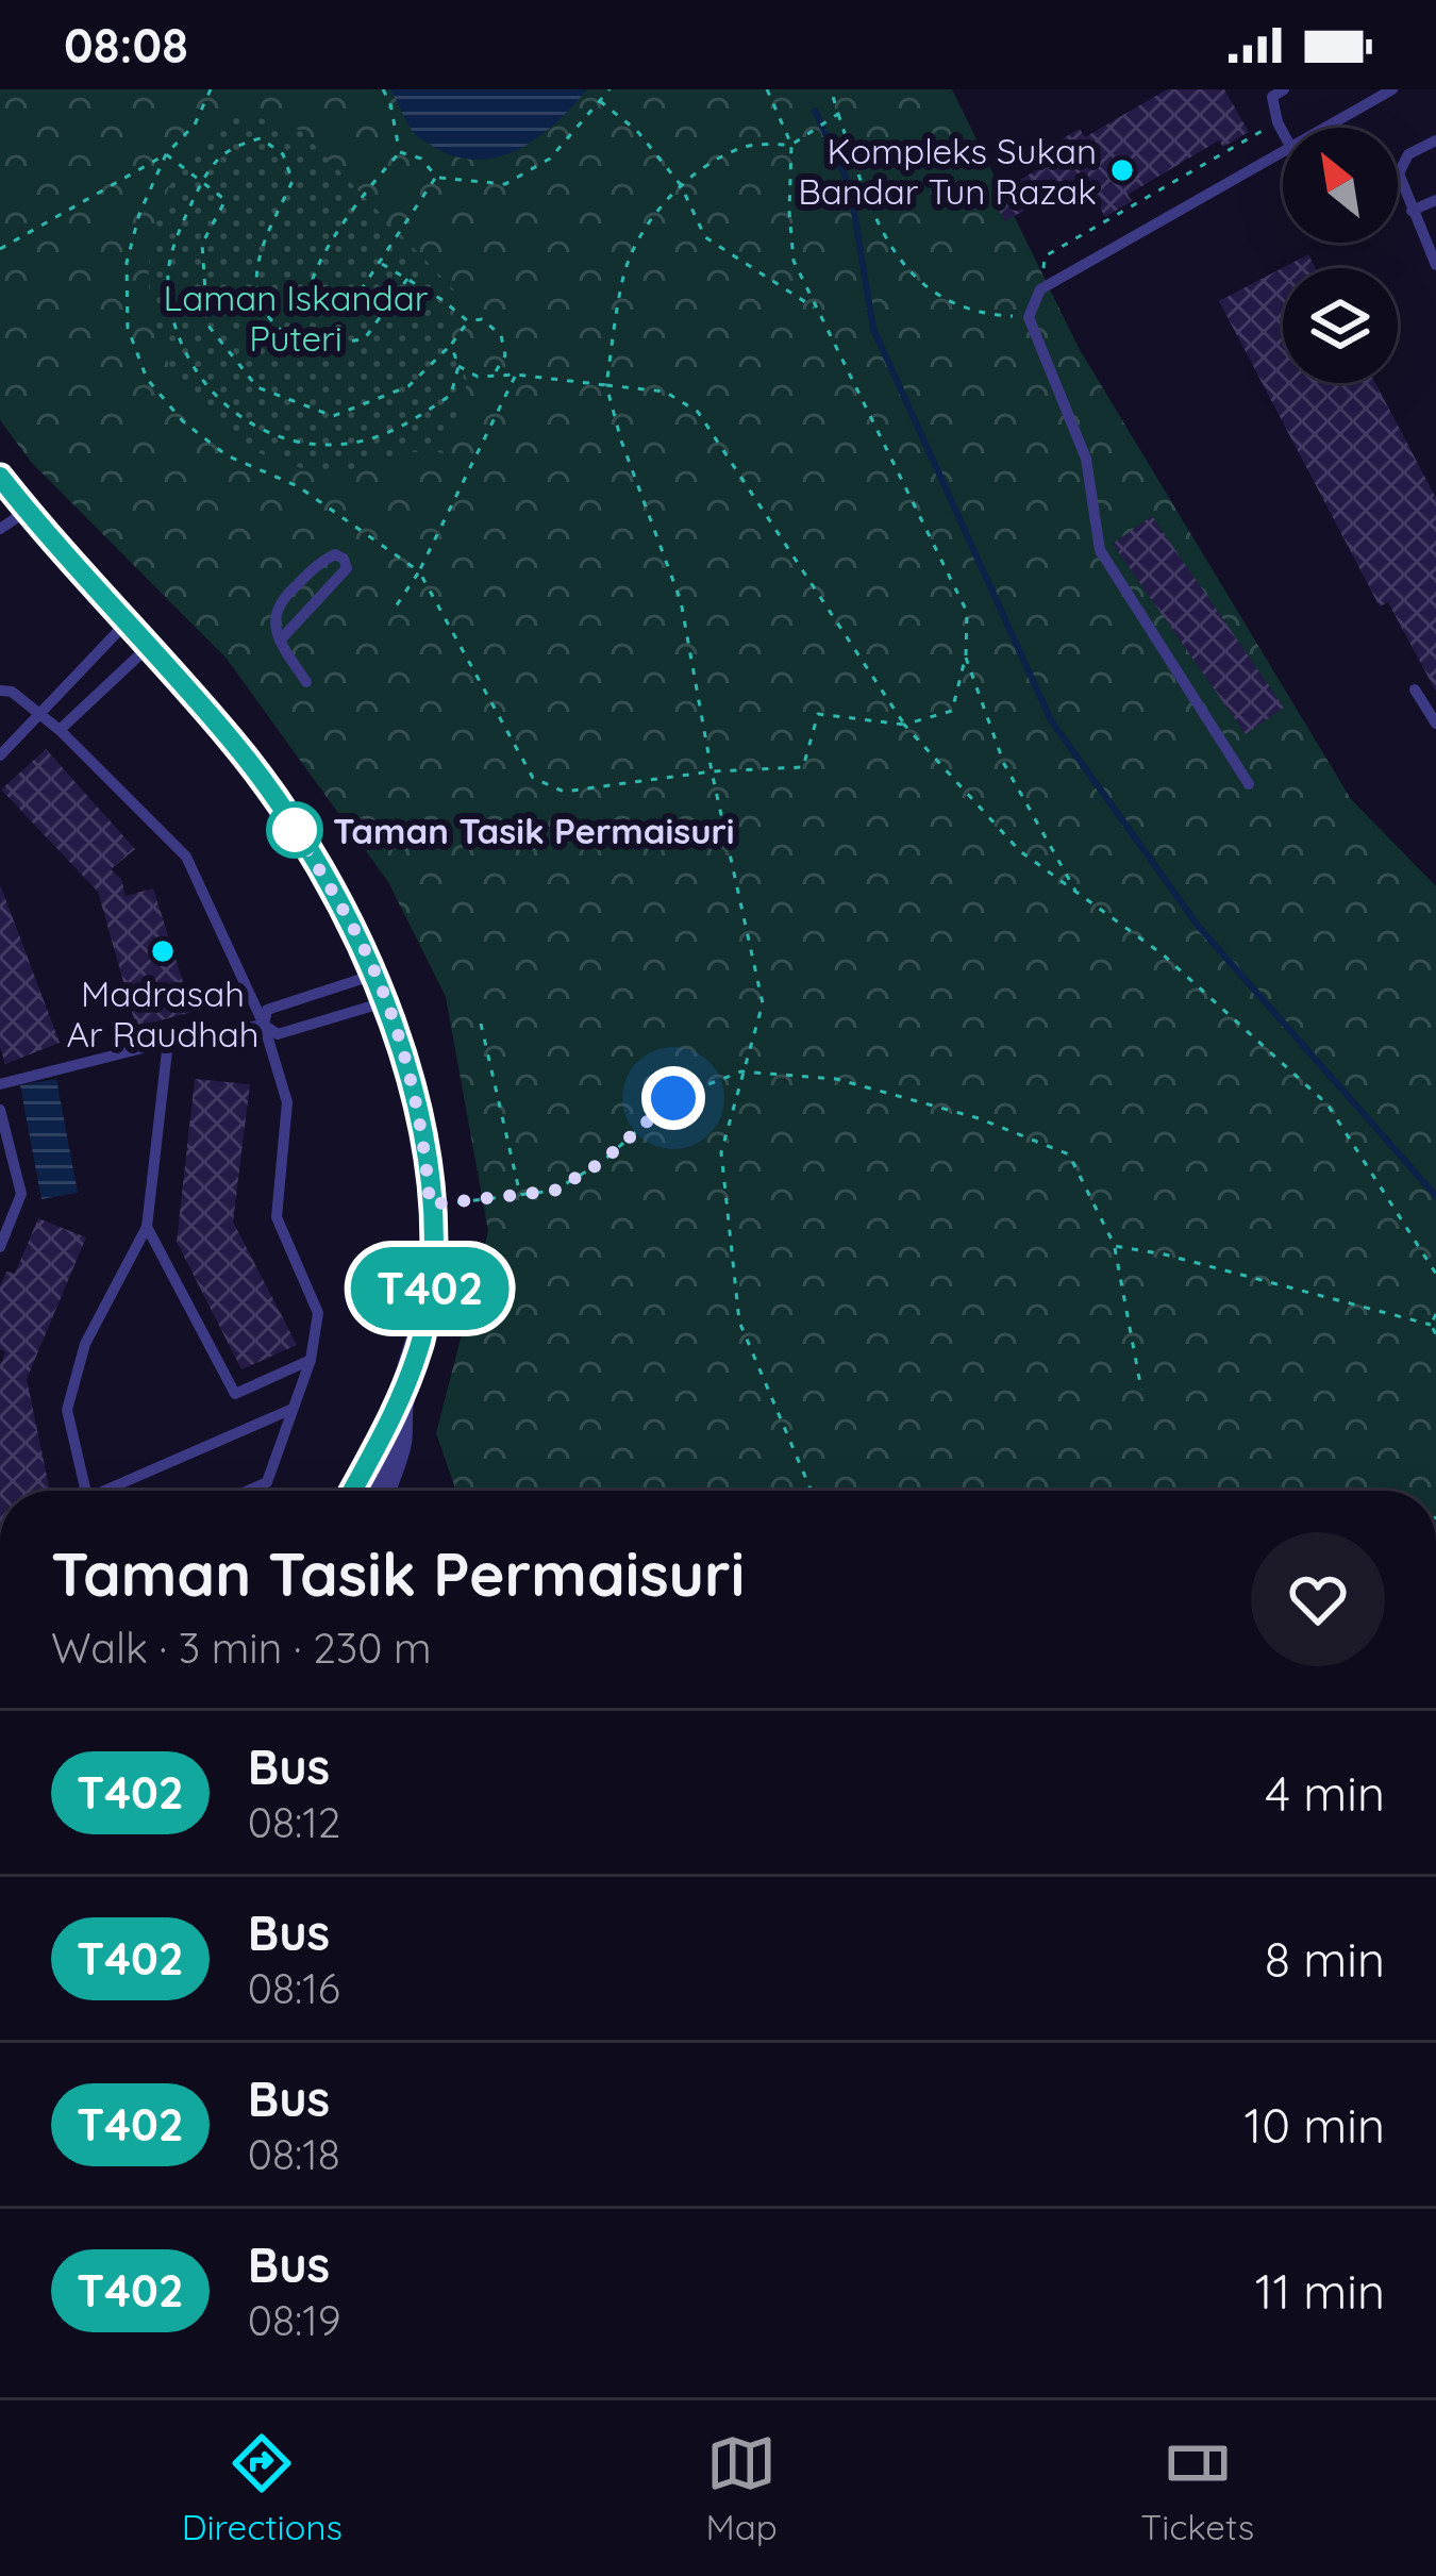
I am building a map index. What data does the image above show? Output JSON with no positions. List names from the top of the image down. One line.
{"parks":["Laman Iskandar Puteri"],"places":["Kompleks Sukan Bandar Tun Razak","Taman Tasik Permaisuri","Madrasah Ar Raudhah"],"lines":["bus line T402"],"north":"top left","page":{"status":"08:08","on_map":"T402","heading":["Taman Tasik Permaisuri","Walk · 3 min · 230 m"],"list":[{"mark":"T402","name":"Bus","note":"08:12","value":"4 min"},{"mark":"T402","name":"Bus","note":"08:16","value":"8 min"},{"mark":"T402","name":"Bus","note":"08:18","value":"10 min"},{"mark":"T402","name":"Bus","note":"08:19","value":"11 min"}],"tabs":["Directions","Map","Tickets"]}}
